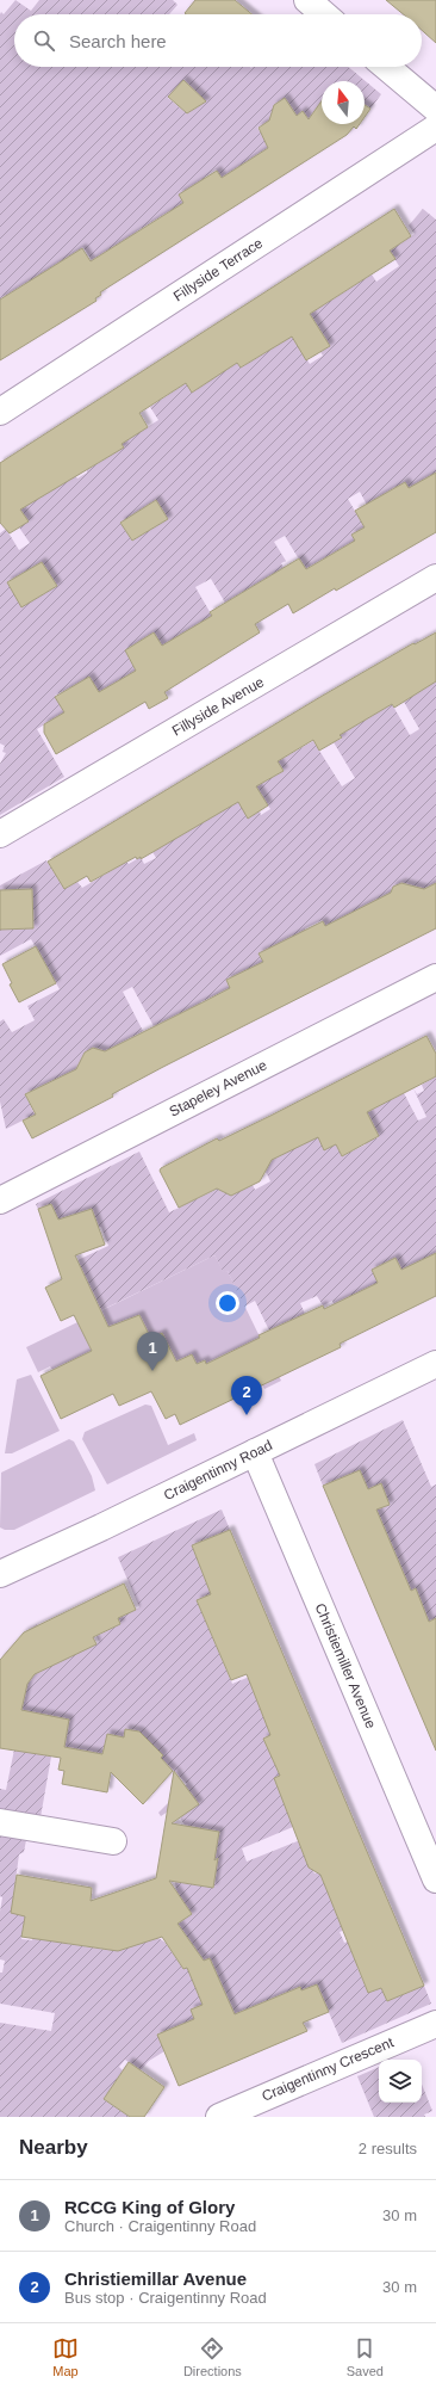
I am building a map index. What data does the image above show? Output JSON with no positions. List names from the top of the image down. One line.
{"streets":{"street":["Fillyside Terrace","Fillyside Avenue","Stapeley Avenue","Craigentinny Road","Christiemiller Avenue","Craigentinny Crescent"]},"crossings":[["Craigentinny Road","Christiemiller Avenue"]],"north":"top","page":{"search":"Search here","pins":["1","2"],"heading":["Nearby","2 results"],"list":[{"mark":"1","name":"RCCG King of Glory","note":"Church · Craigentinny Road","value":"30 m"},{"mark":"2","name":"Christiemillar Avenue","note":"Bus stop · Craigentinny Road","value":"30 m"}],"nav":["Map","Directions","Saved"]}}
